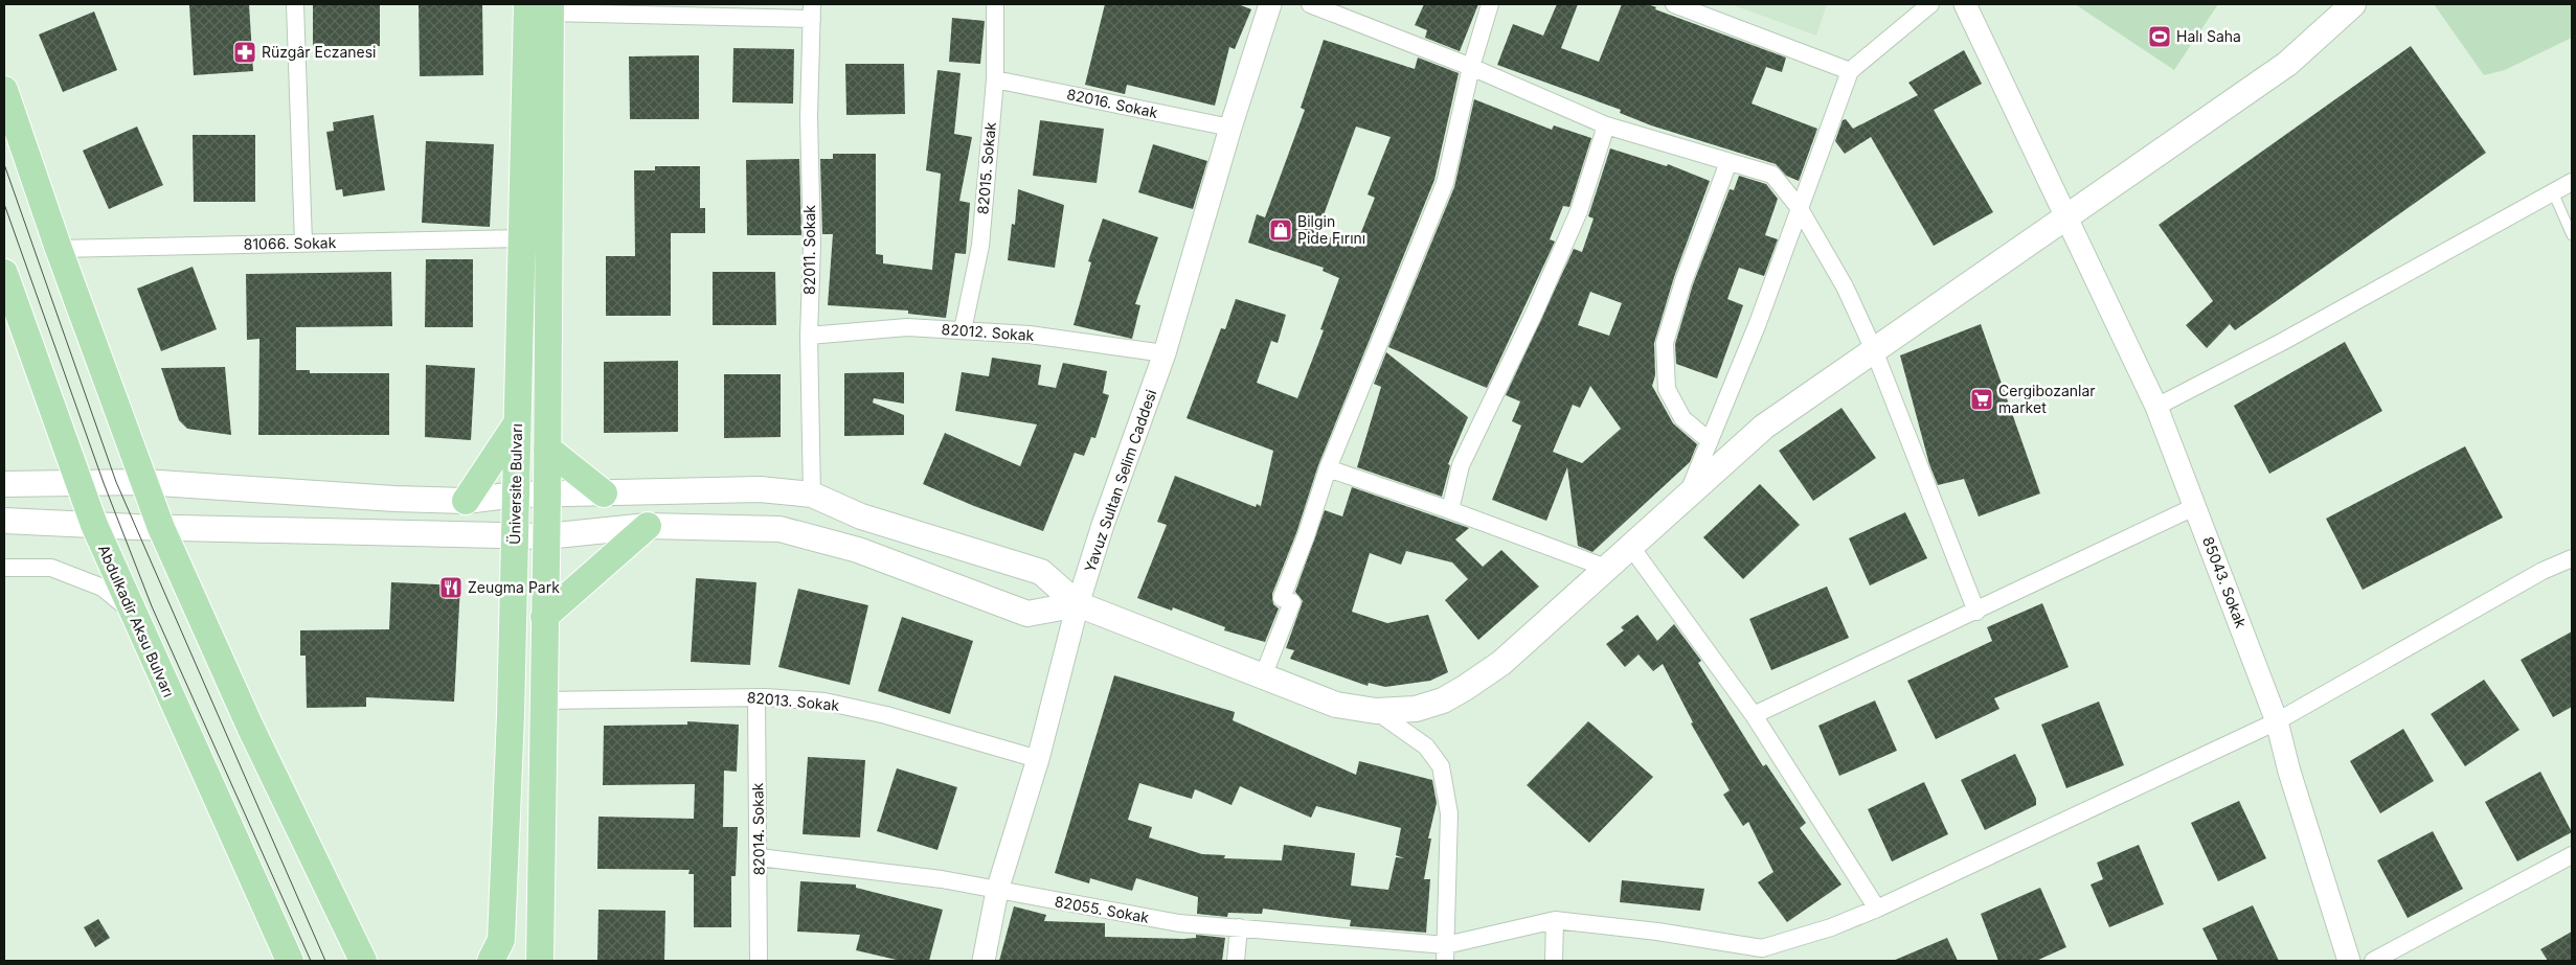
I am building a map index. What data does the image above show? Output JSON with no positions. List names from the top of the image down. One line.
{"streets":{"main road":["Üniversite Bulvarı","Abdulkadir Aksu Bulvarı"],"street":["82016. Sokak","82015. Sokak","81066. Sokak","82011. Sokak","82012. Sokak","Yavuz Sultan Selim Caddesi","85043. Sokak","82013. Sokak","82014. Sokak","82055. Sokak"]},"crossings":[["82016. Sokak","82015. Sokak"],["82016. Sokak","Yavuz Sultan Selim Caddesi"],["82015. Sokak","82012. Sokak"],["81066. Sokak","Üniversite Bulvarı"],["82011. Sokak","82012. Sokak"],["82012. Sokak","Yavuz Sultan Selim Caddesi"],["Yavuz Sultan Selim Caddesi","82013. Sokak"],["Yavuz Sultan Selim Caddesi","82055. Sokak"],["82013. Sokak","82014. Sokak"],["82014. Sokak","82055. Sokak"]],"places":{"sports":["Halı Saha"],"pharmacy":["Rüzgâr Eczanesi"],"shop":["Bilgin Pide Fırını"],"supermarket":["Cergibozanlar market"],"restaurant":["Zeugma Park"]}}
